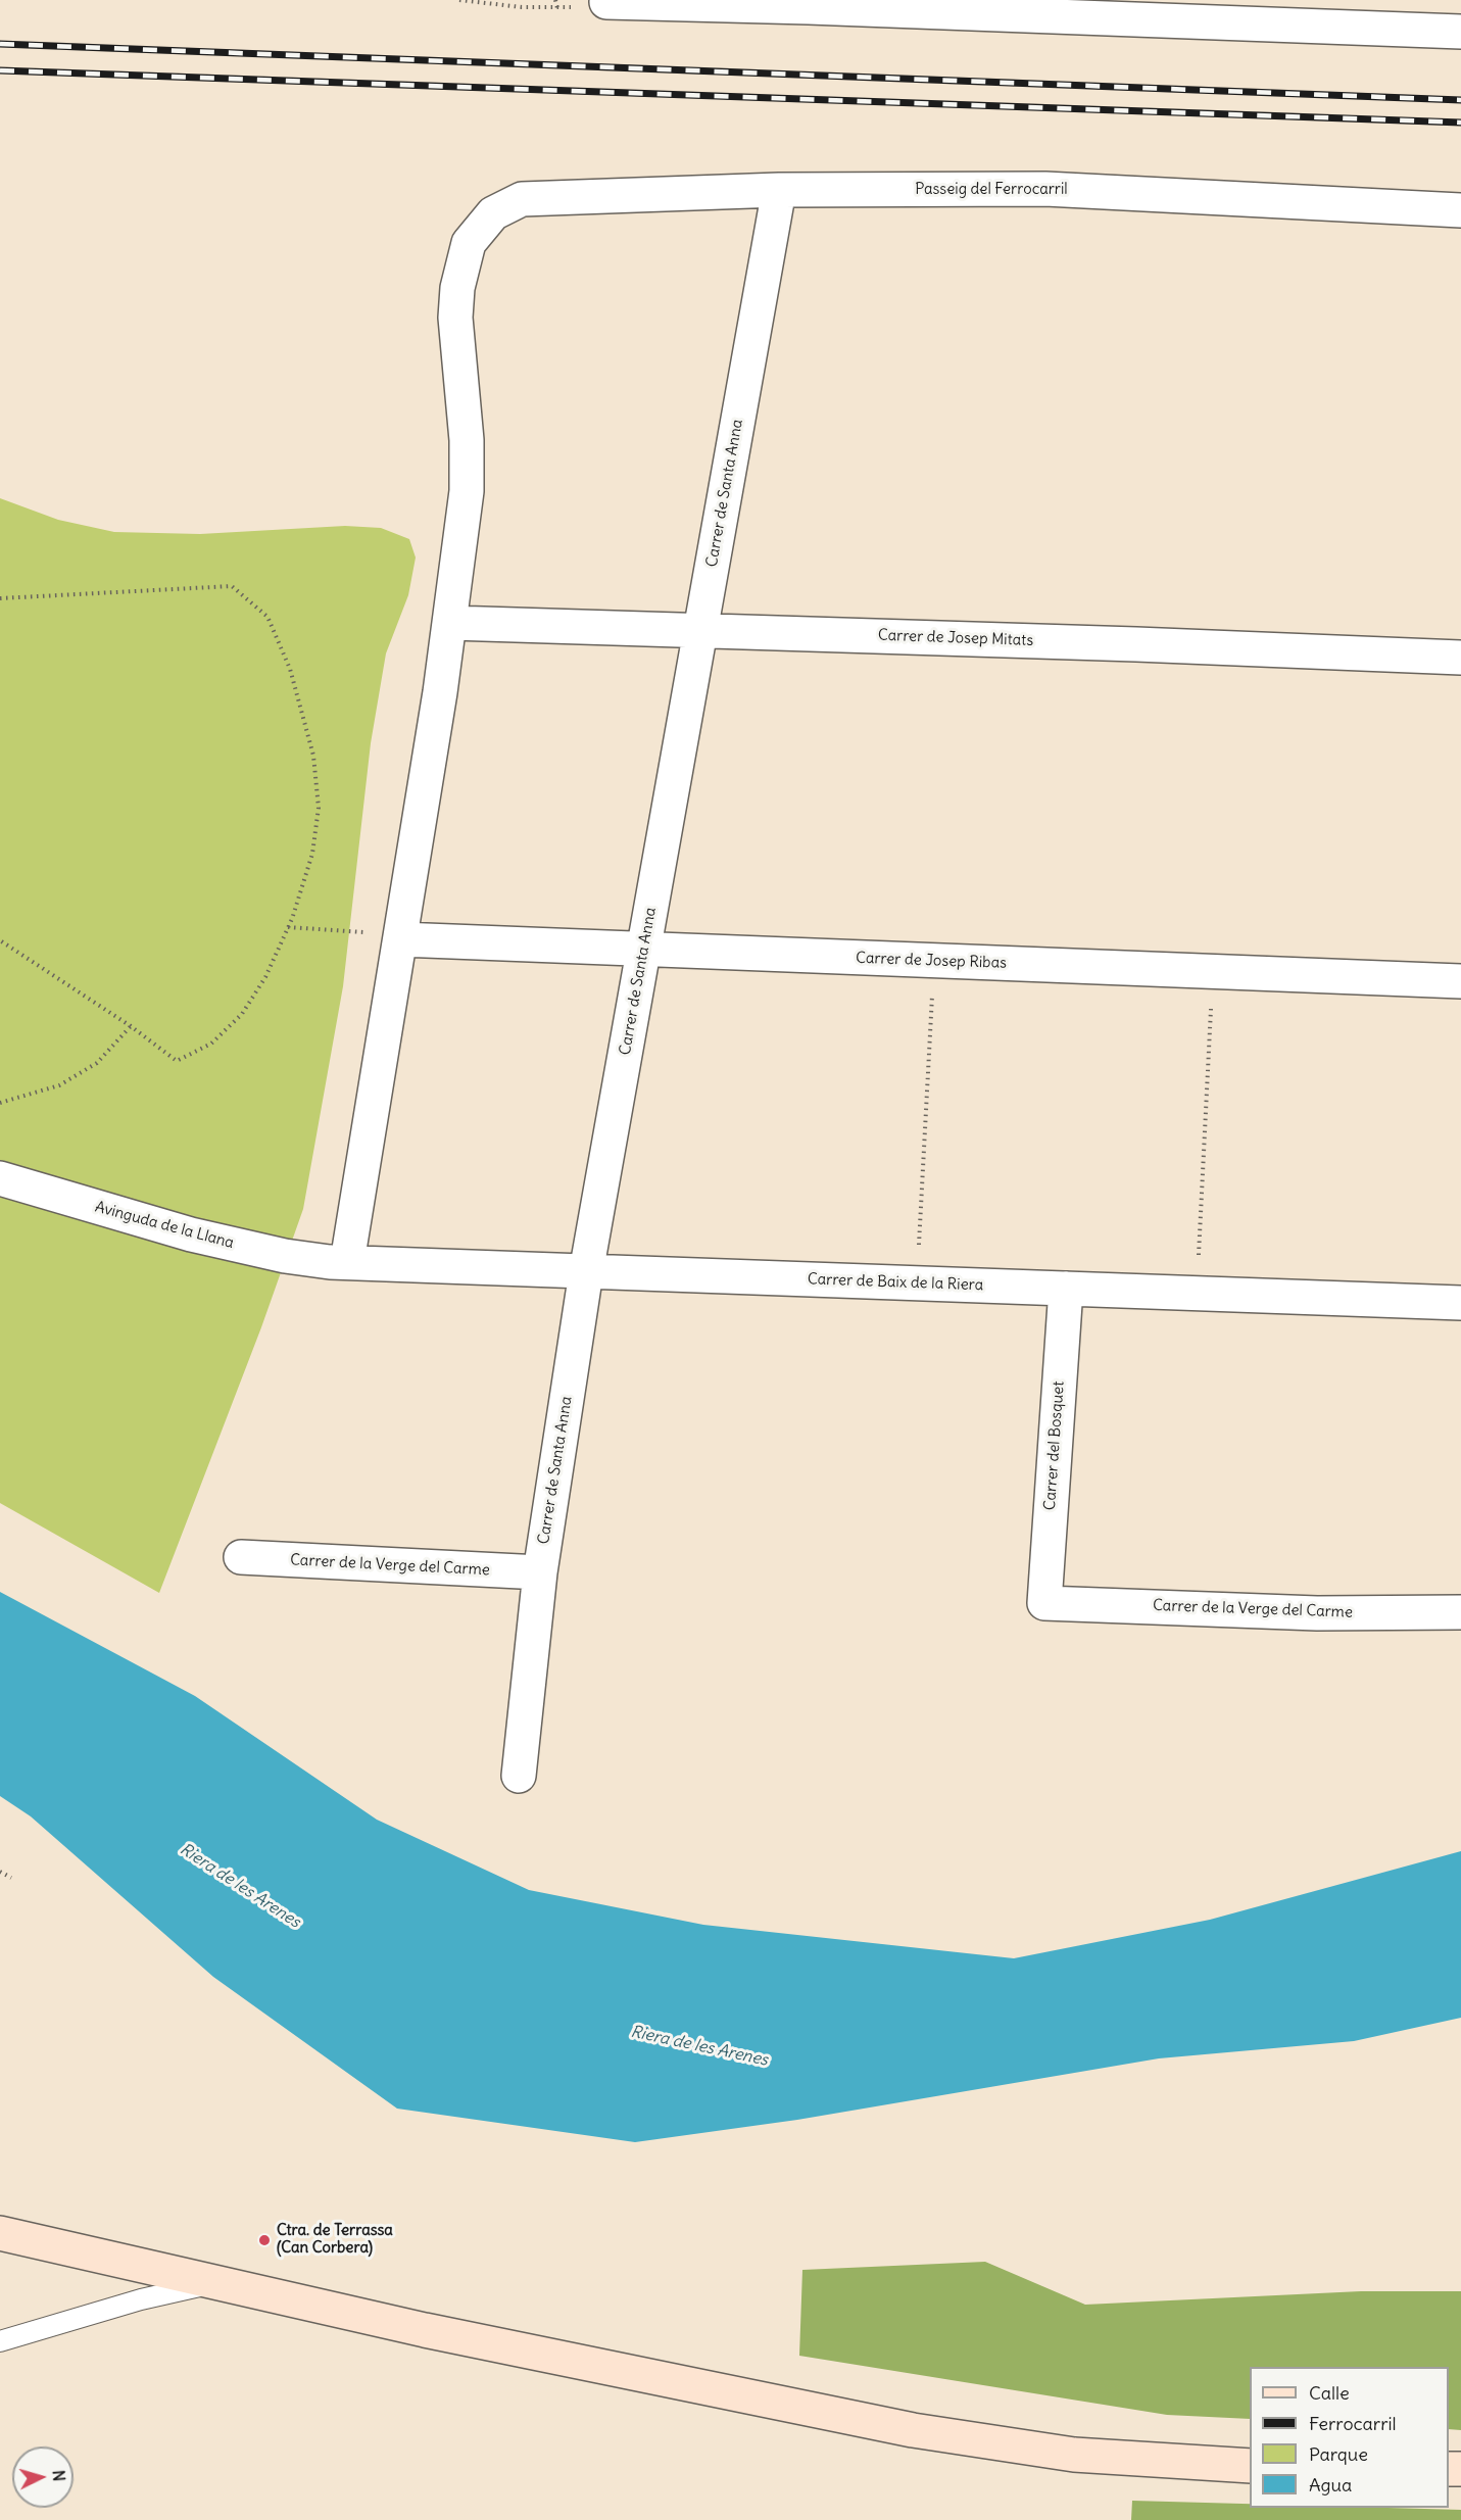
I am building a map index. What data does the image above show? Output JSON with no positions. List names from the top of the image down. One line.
{"streets":{"street":["Passeig del Ferrocarril","Carrer de Santa Anna","Carrer de Josep Mitats","Carrer de Josep Ribas","Avinguda de la Llana","Carrer de Baix de la Riera","Carrer del Bosquet","Carrer de la Verge del Carme"]},"crossings":[["Passeig del Ferrocarril","Carrer de Santa Anna"],["Passeig del Ferrocarril","Carrer de Josep Mitats"],["Carrer de Santa Anna","Carrer de Josep Mitats"],["Carrer de Santa Anna","Carrer de Josep Ribas"],["Carrer de Santa Anna","Carrer de Baix de la Riera"],["Carrer de Santa Anna","Carrer de la Verge del Carme"],["Avinguda de la Llana","Carrer de Baix de la Riera"],["Carrer de Baix de la Riera","Carrer del Bosquet"],["Carrer del Bosquet","Carrer de la Verge del Carme"]],"water":["Riera de les Arenes"],"places":["Ctra. de Terrassa (Can Corbera)"],"legend":["Calle","Ferrocarril","Parque","Agua"],"north":"right"}
